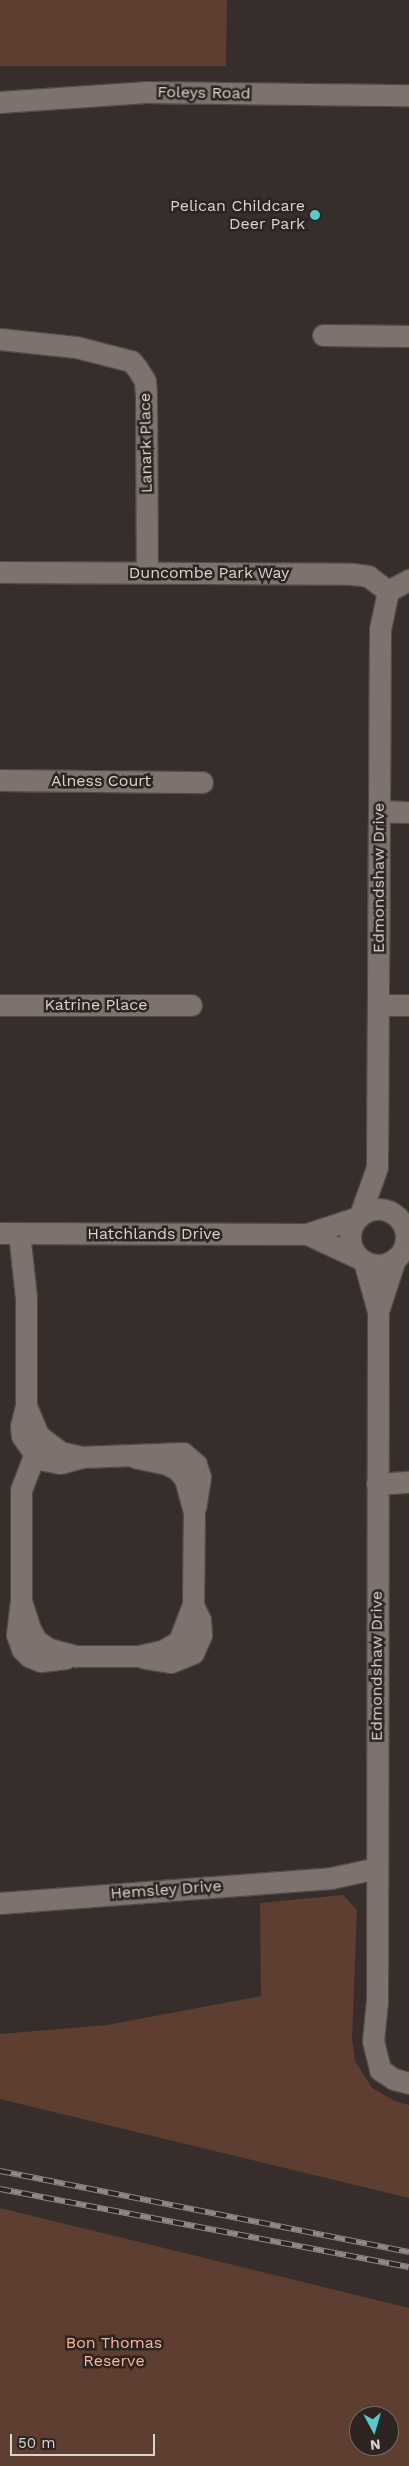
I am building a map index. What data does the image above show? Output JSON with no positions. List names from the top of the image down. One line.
{"streets":{"street":["Foleys Road","Lanark Place","Duncombe Park Way","Alness Court","Edmondshaw Drive","Katrine Place","Hatchlands Drive","Hemsley Drive"]},"crossings":[["Lanark Place","Duncombe Park Way"],["Duncombe Park Way","Edmondshaw Drive"],["Edmondshaw Drive","Hatchlands Drive"],["Edmondshaw Drive","Hemsley Drive"]],"parks":["Bon Thomas Reserve"],"places":["Pelican Childcare Deer Park"],"scale_bar":"50 m","north":"bottom"}
